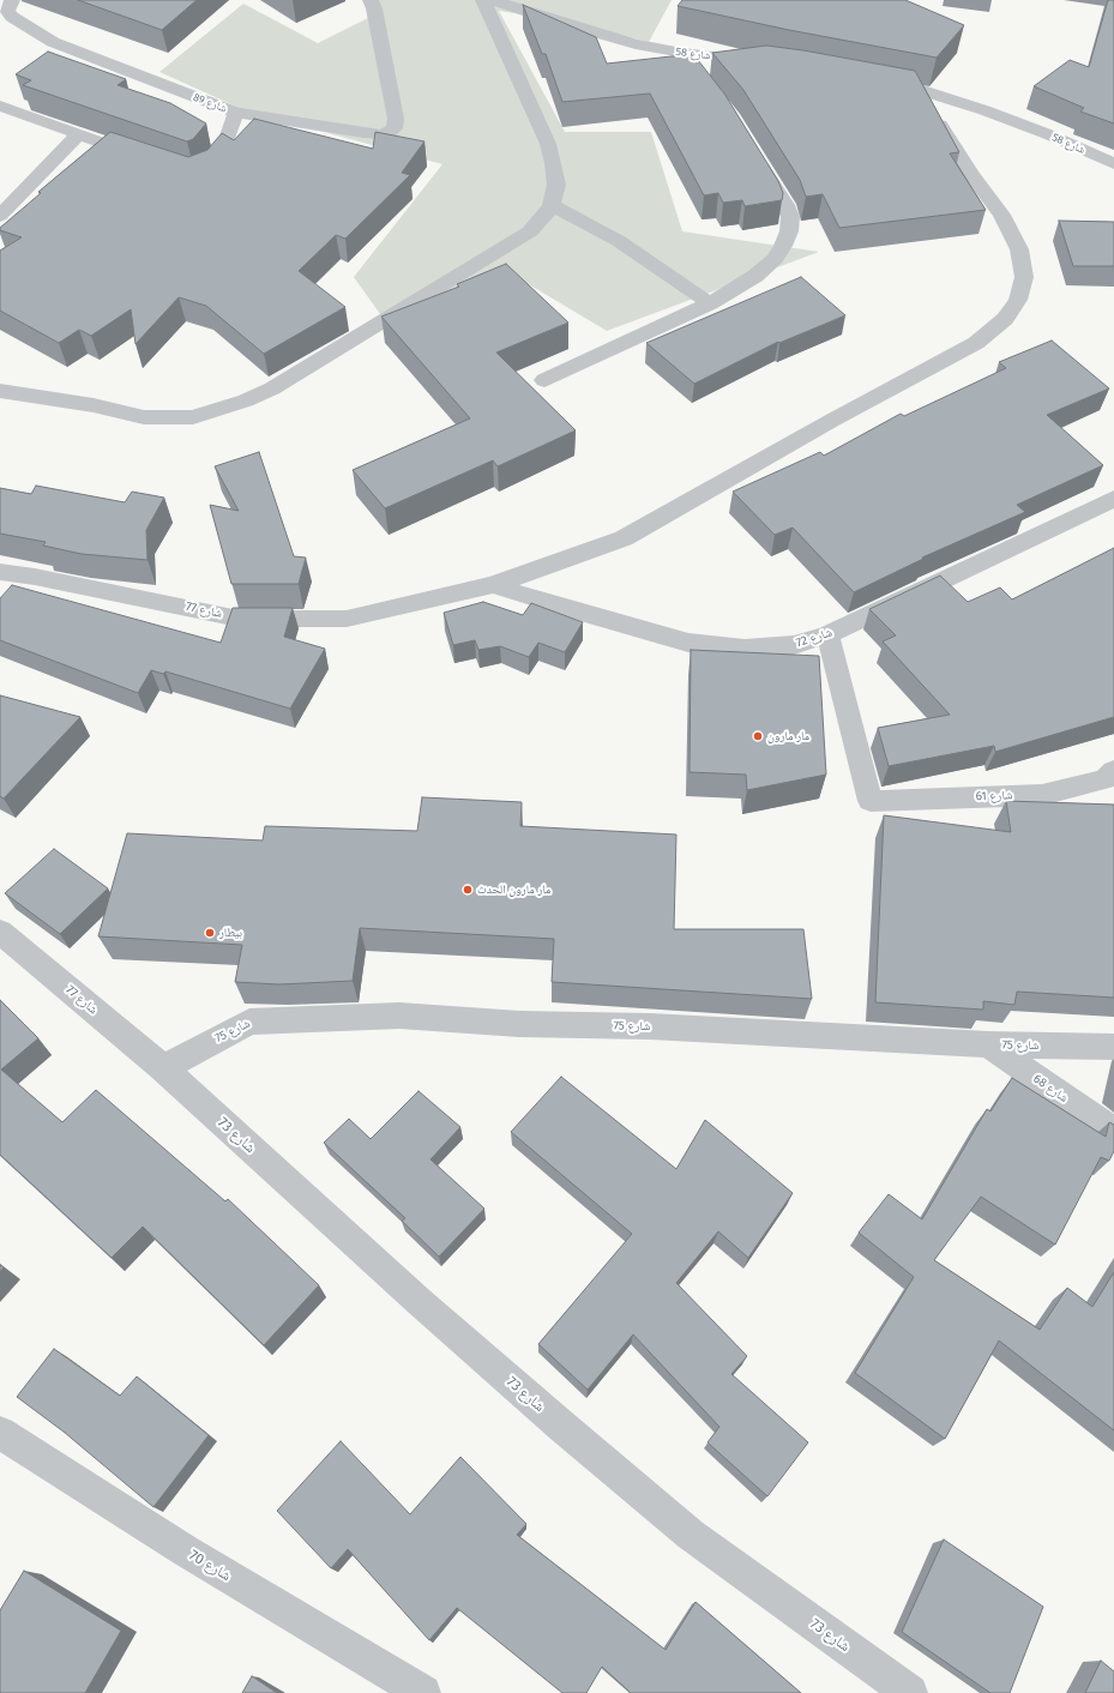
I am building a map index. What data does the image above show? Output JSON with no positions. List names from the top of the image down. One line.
{"streets":{"street":["شارع 58","شارع 89","شارع 77","شارع 72","شارع 61","شارع 75","شارع 68","شارع 73","شارع 70"]},"crossings":[["شارع 58","شارع 77"],["شارع 77","شارع 72"],["شارع 77","شارع 75"],["شارع 77","شارع 73"],["شارع 72","شارع 61"],["شارع 75","شارع 68"],["شارع 75","شارع 73"]],"places":["مار مارون","مار مارون الحدث","بيطار"]}
